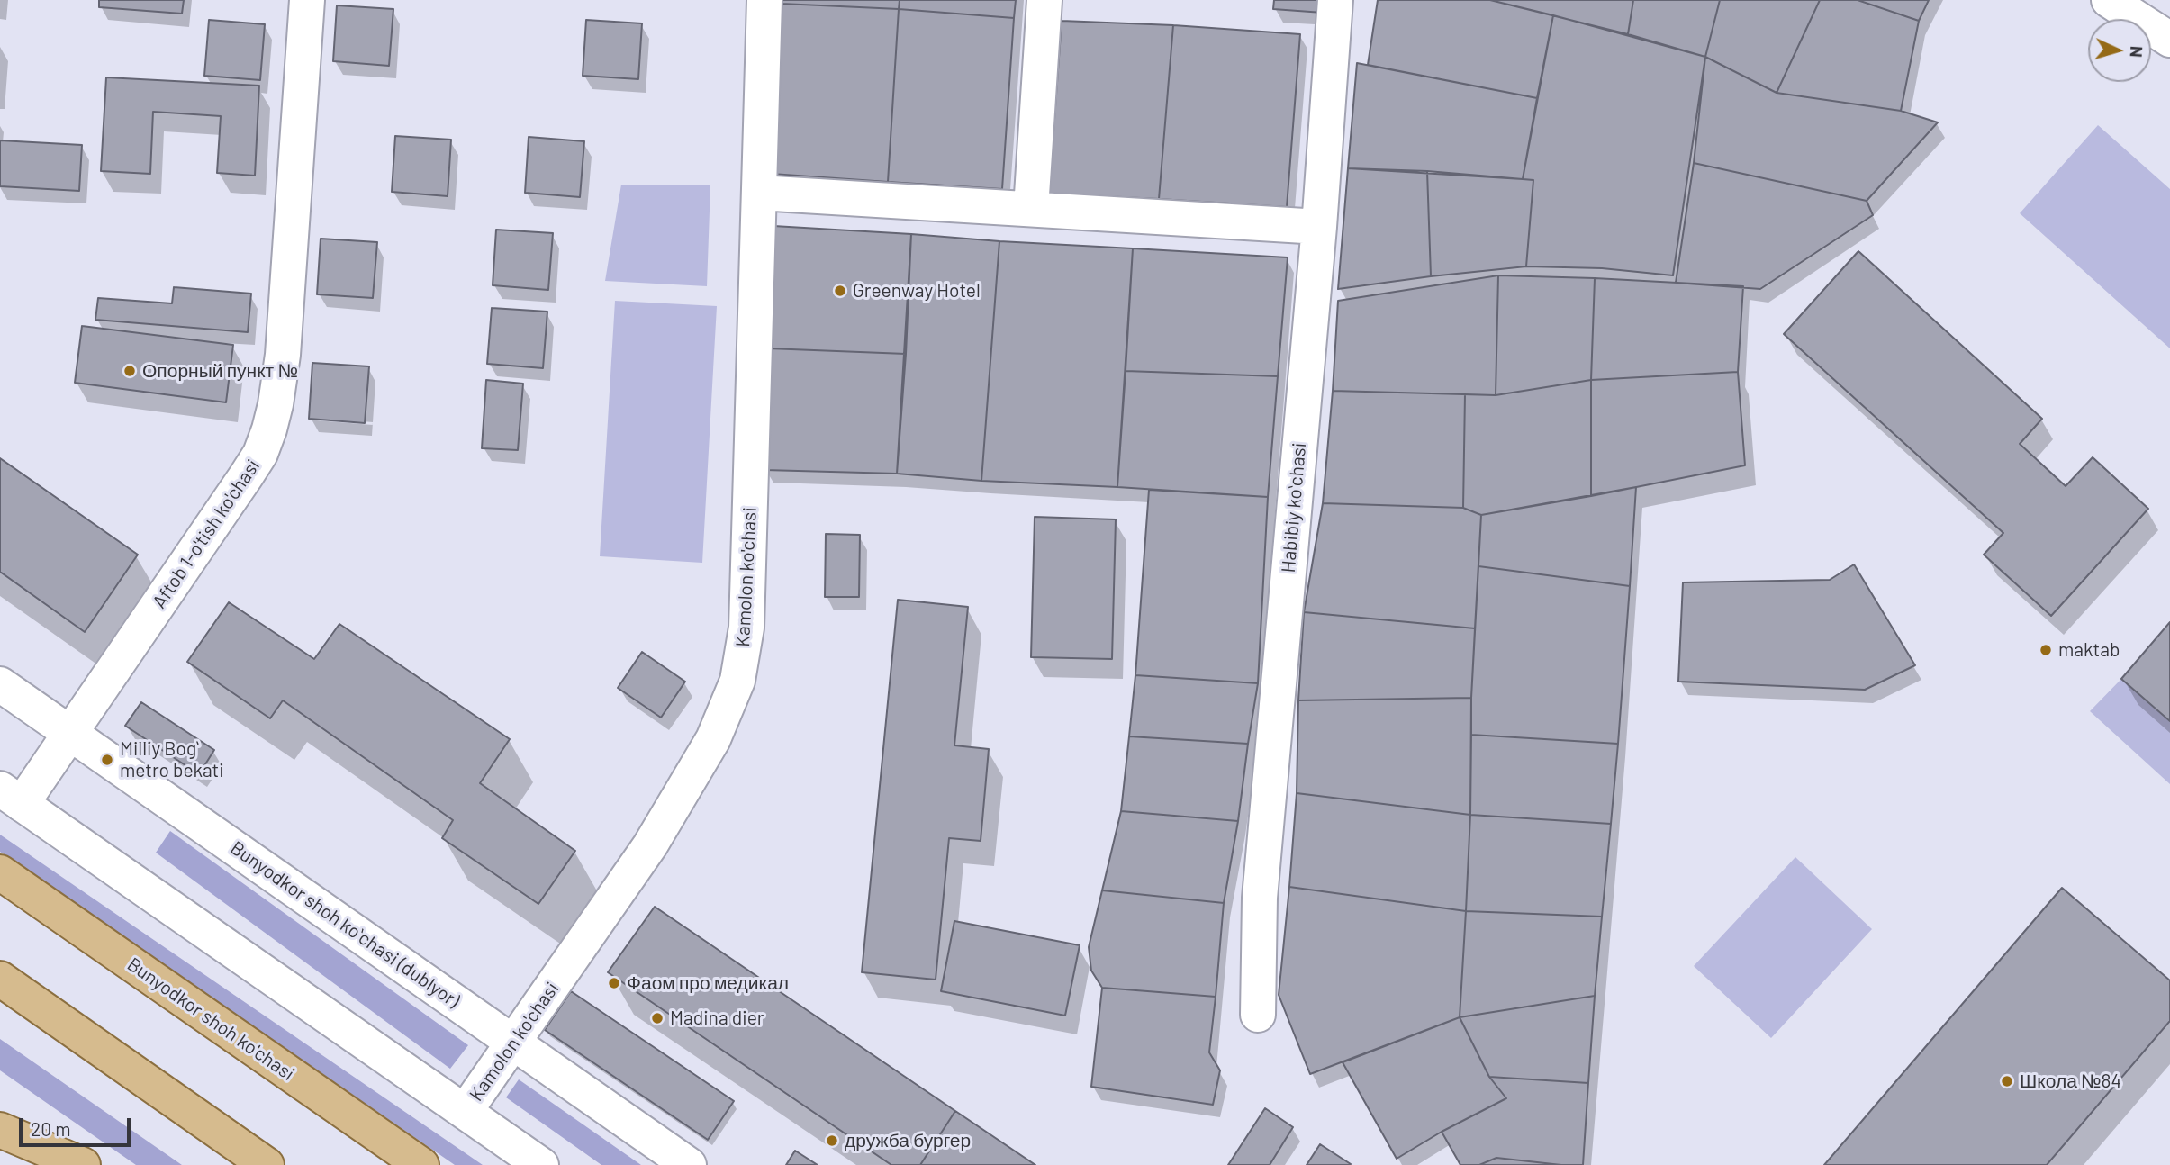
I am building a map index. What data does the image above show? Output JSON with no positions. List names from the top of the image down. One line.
{"streets":{"main road":["Bunyodkor shoh ko'chasi"],"street":["Habibiy koʻchasi","Aftob 1-o'tish ko'chasi","Kamolon ko'chasi","Bunyodkor shoh koʻchasi (dublyor)"]},"crossings":[["Aftob 1-o'tish ko'chasi","Bunyodkor shoh koʻchasi (dublyor)"],["Kamolon ko'chasi","Bunyodkor shoh koʻchasi (dublyor)"]],"places":["Greenway Hotel","Опорный пункт №","maktab","Milliy Bogʻ metro bekati","Фаом про медикал","Madina dier","Школа №84","дружба бургер"],"scale_bar":"20 m","north":"right"}
